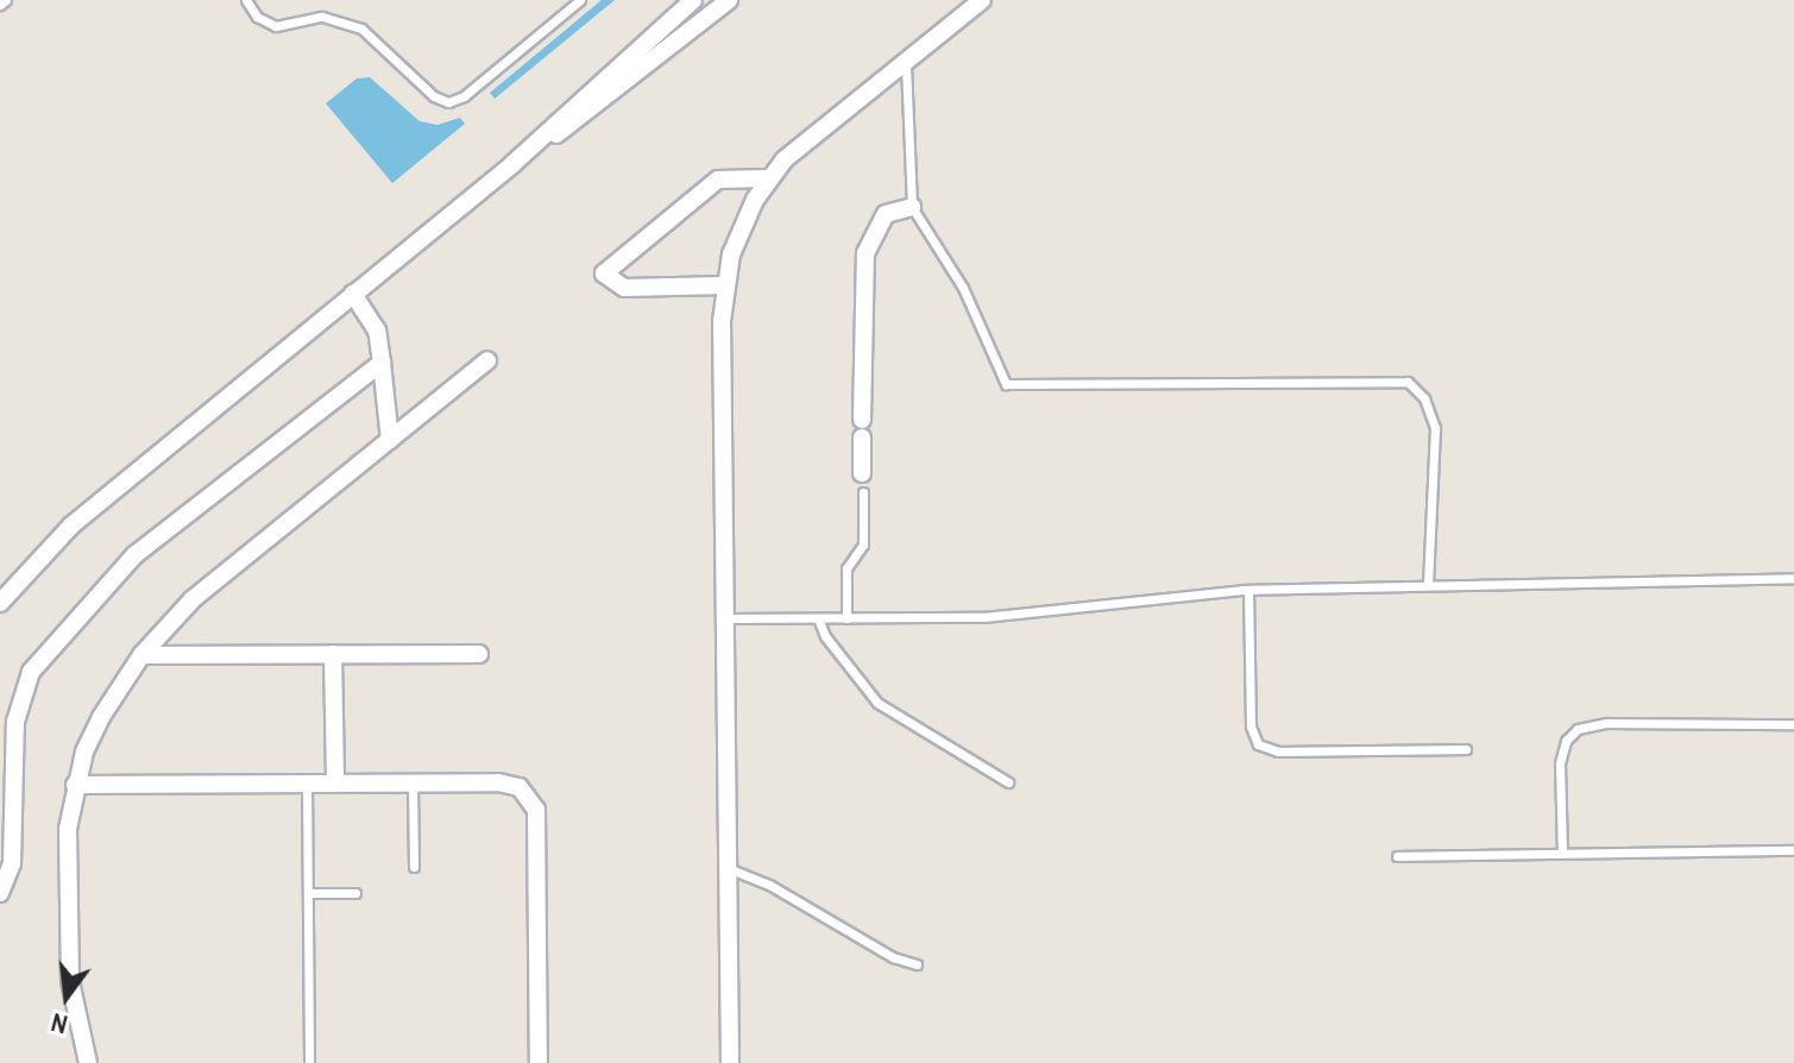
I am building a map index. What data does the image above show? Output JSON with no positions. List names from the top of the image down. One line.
{"north":"bottom"}
